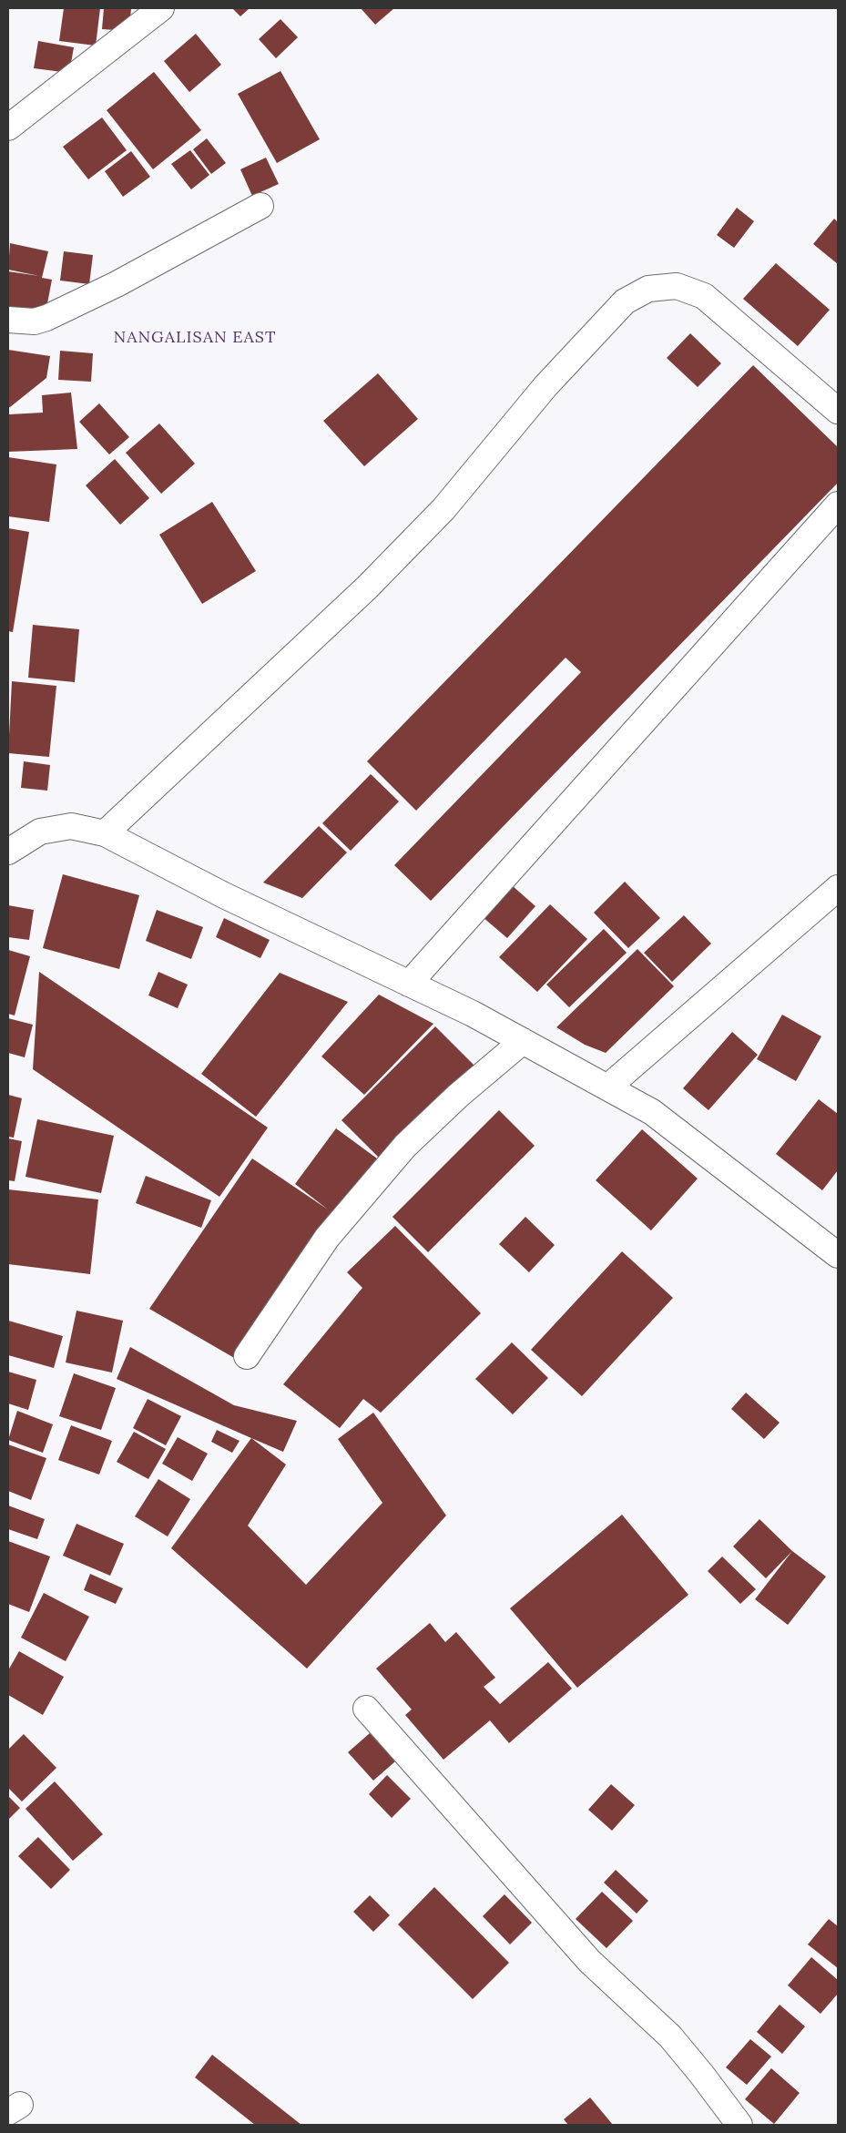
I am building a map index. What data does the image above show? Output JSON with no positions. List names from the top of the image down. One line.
{"districts":["NANGALISAN EAST"]}
